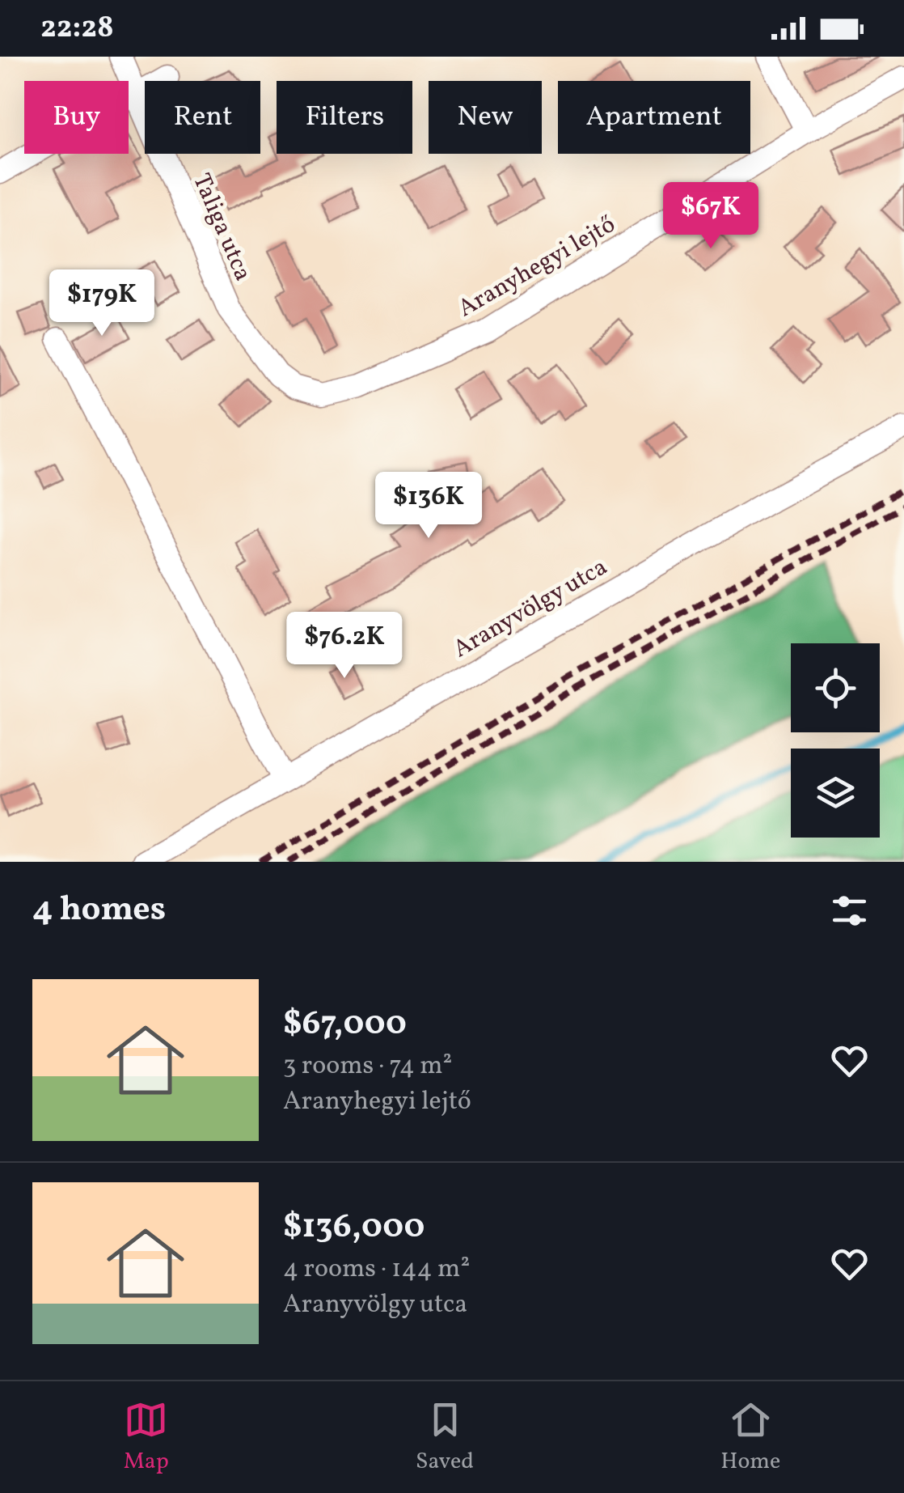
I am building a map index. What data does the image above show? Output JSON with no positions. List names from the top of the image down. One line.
{"streets":{"street":["Taliga utca","Aranyhegyi lejtő","Aranyvölgy utca"]},"crossings":[["Taliga utca","Aranyhegyi lejtő"]],"page":{"status":"22:28","chip":["Buy","Rent","Filters","New","Apartment"],"price":["$67K","$179K","$136K","$76.2K"],"heading":"4 homes","list":[{"name":"$67,000","note":"3 rooms · 74 m² · Aranyhegyi lejtő"},{"name":"$136,000","note":"4 rooms · 144 m² · Aranyvölgy utca"}],"tabs":["Map","Saved","Home"]}}
